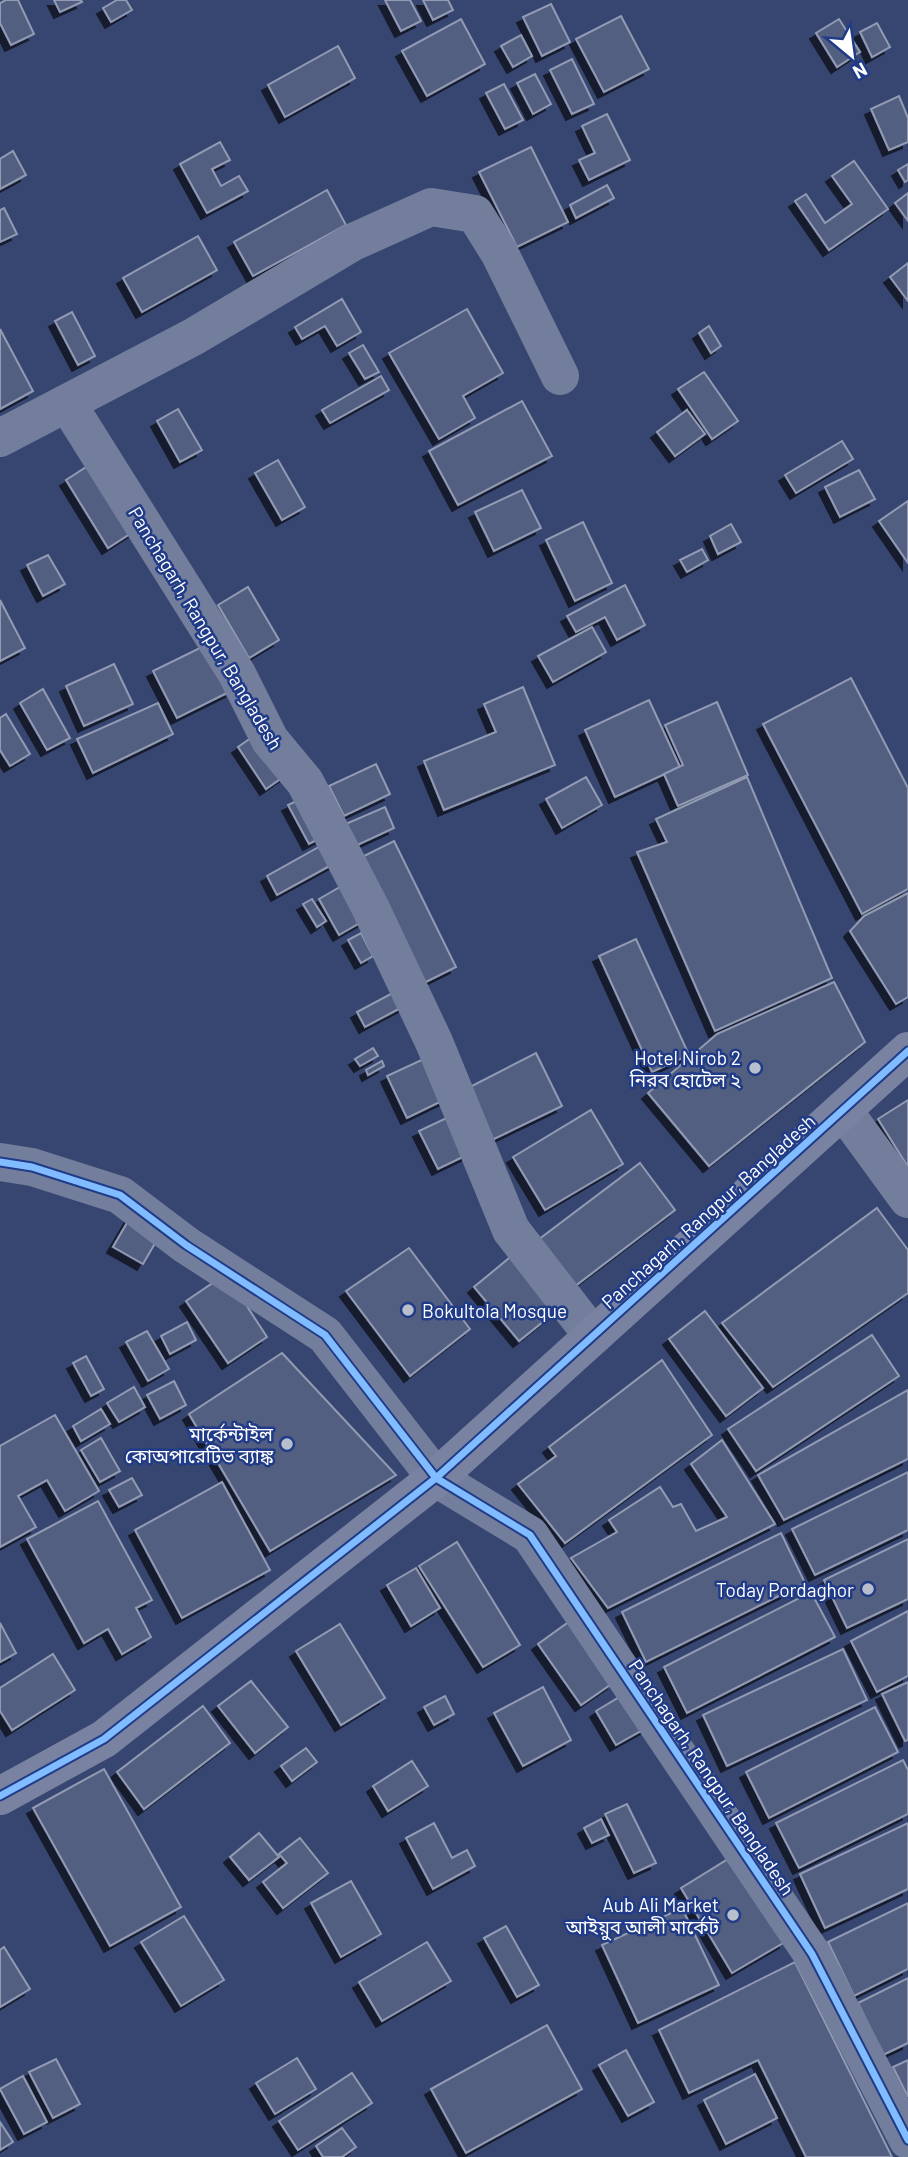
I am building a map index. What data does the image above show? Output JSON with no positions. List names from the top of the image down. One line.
{"streets":{"street":["Panchagarh, Rangpur, Bangladesh"]},"places":["Hotel Nirob 2 নিরব হোটেল ২","Bokultola Mosque","মার্কেন্টাইল কোঅপারেটিভ ব্যাঙ্ক","Today Pordaghor","Aub Ali Market আইয়ুব আলী মার্কেট"],"north":"bottom right"}
